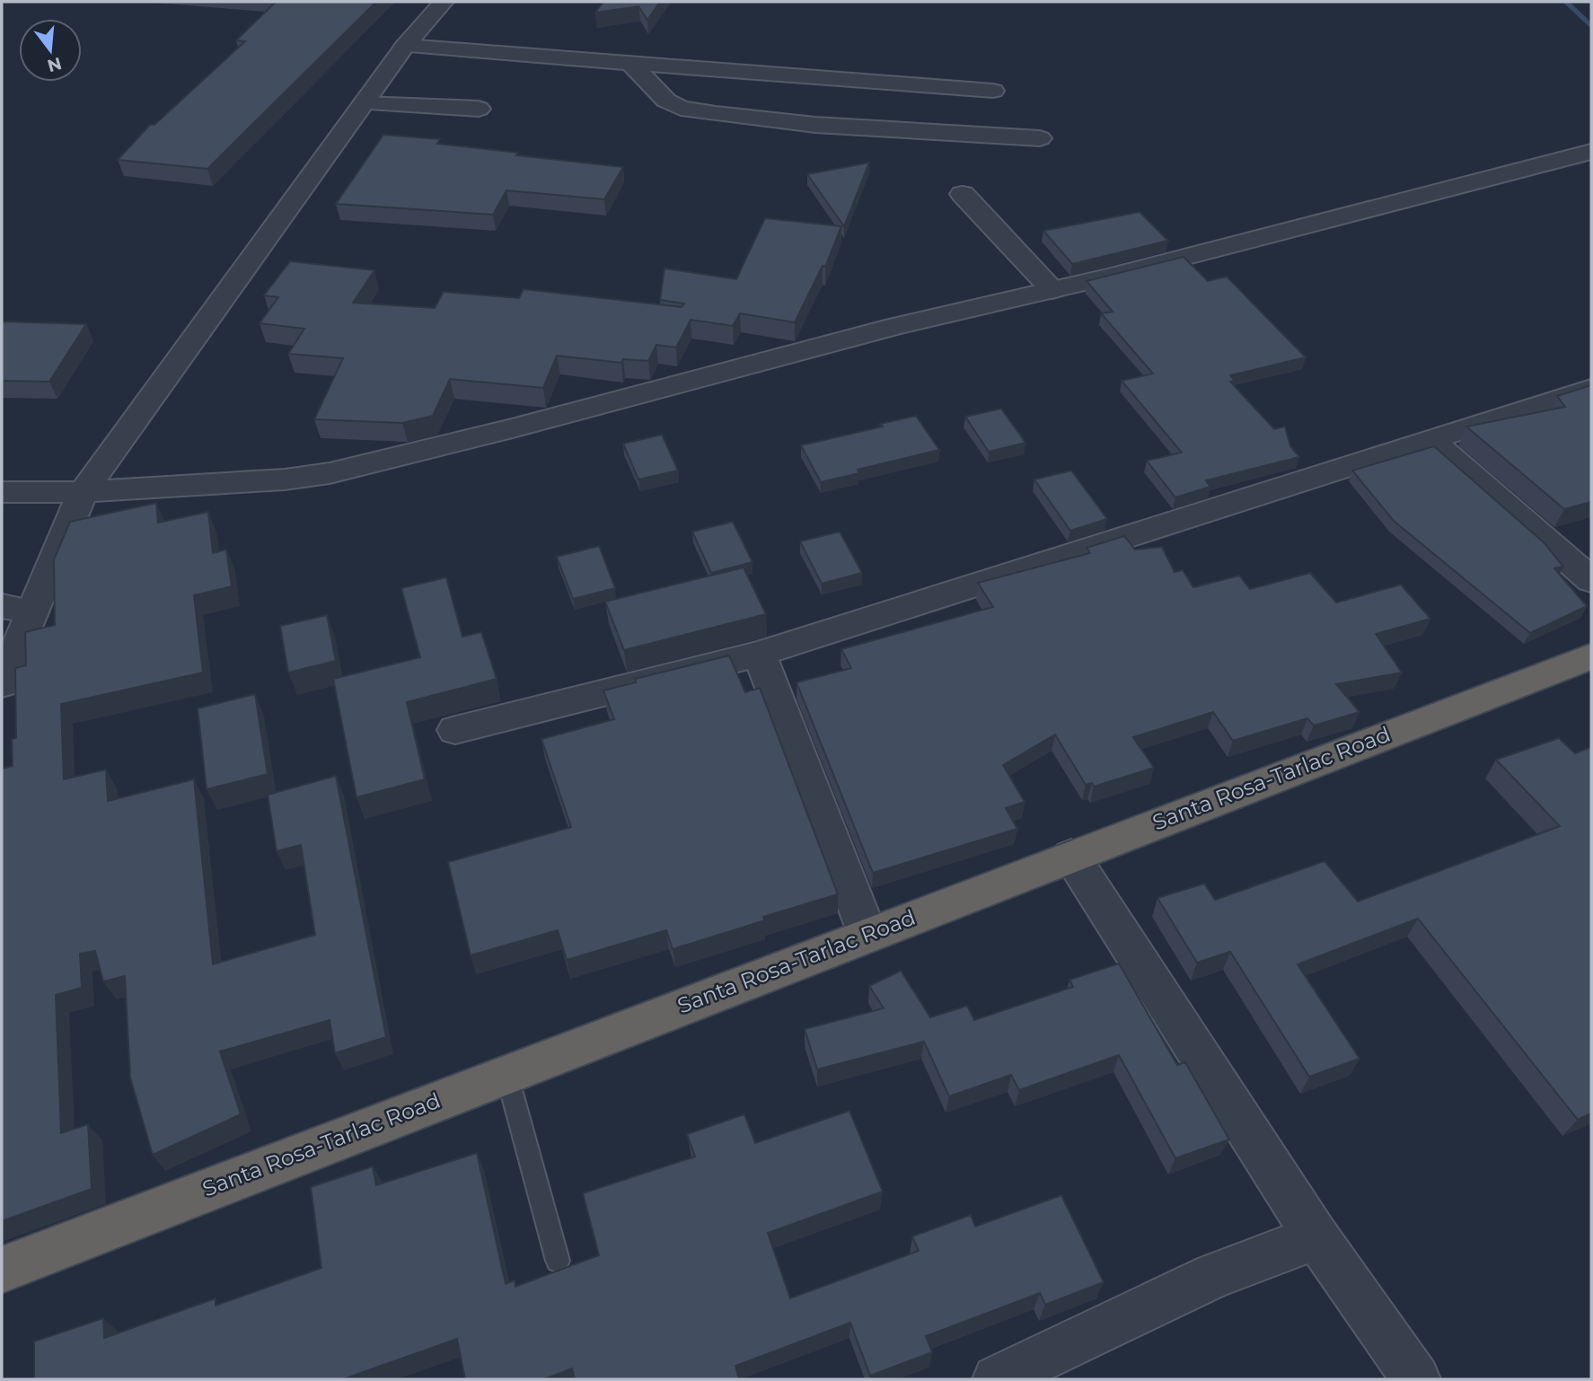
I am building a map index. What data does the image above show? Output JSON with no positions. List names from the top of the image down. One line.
{"streets":{"highway":["Santa Rosa-Tarlac Road"]},"north":"bottom"}
